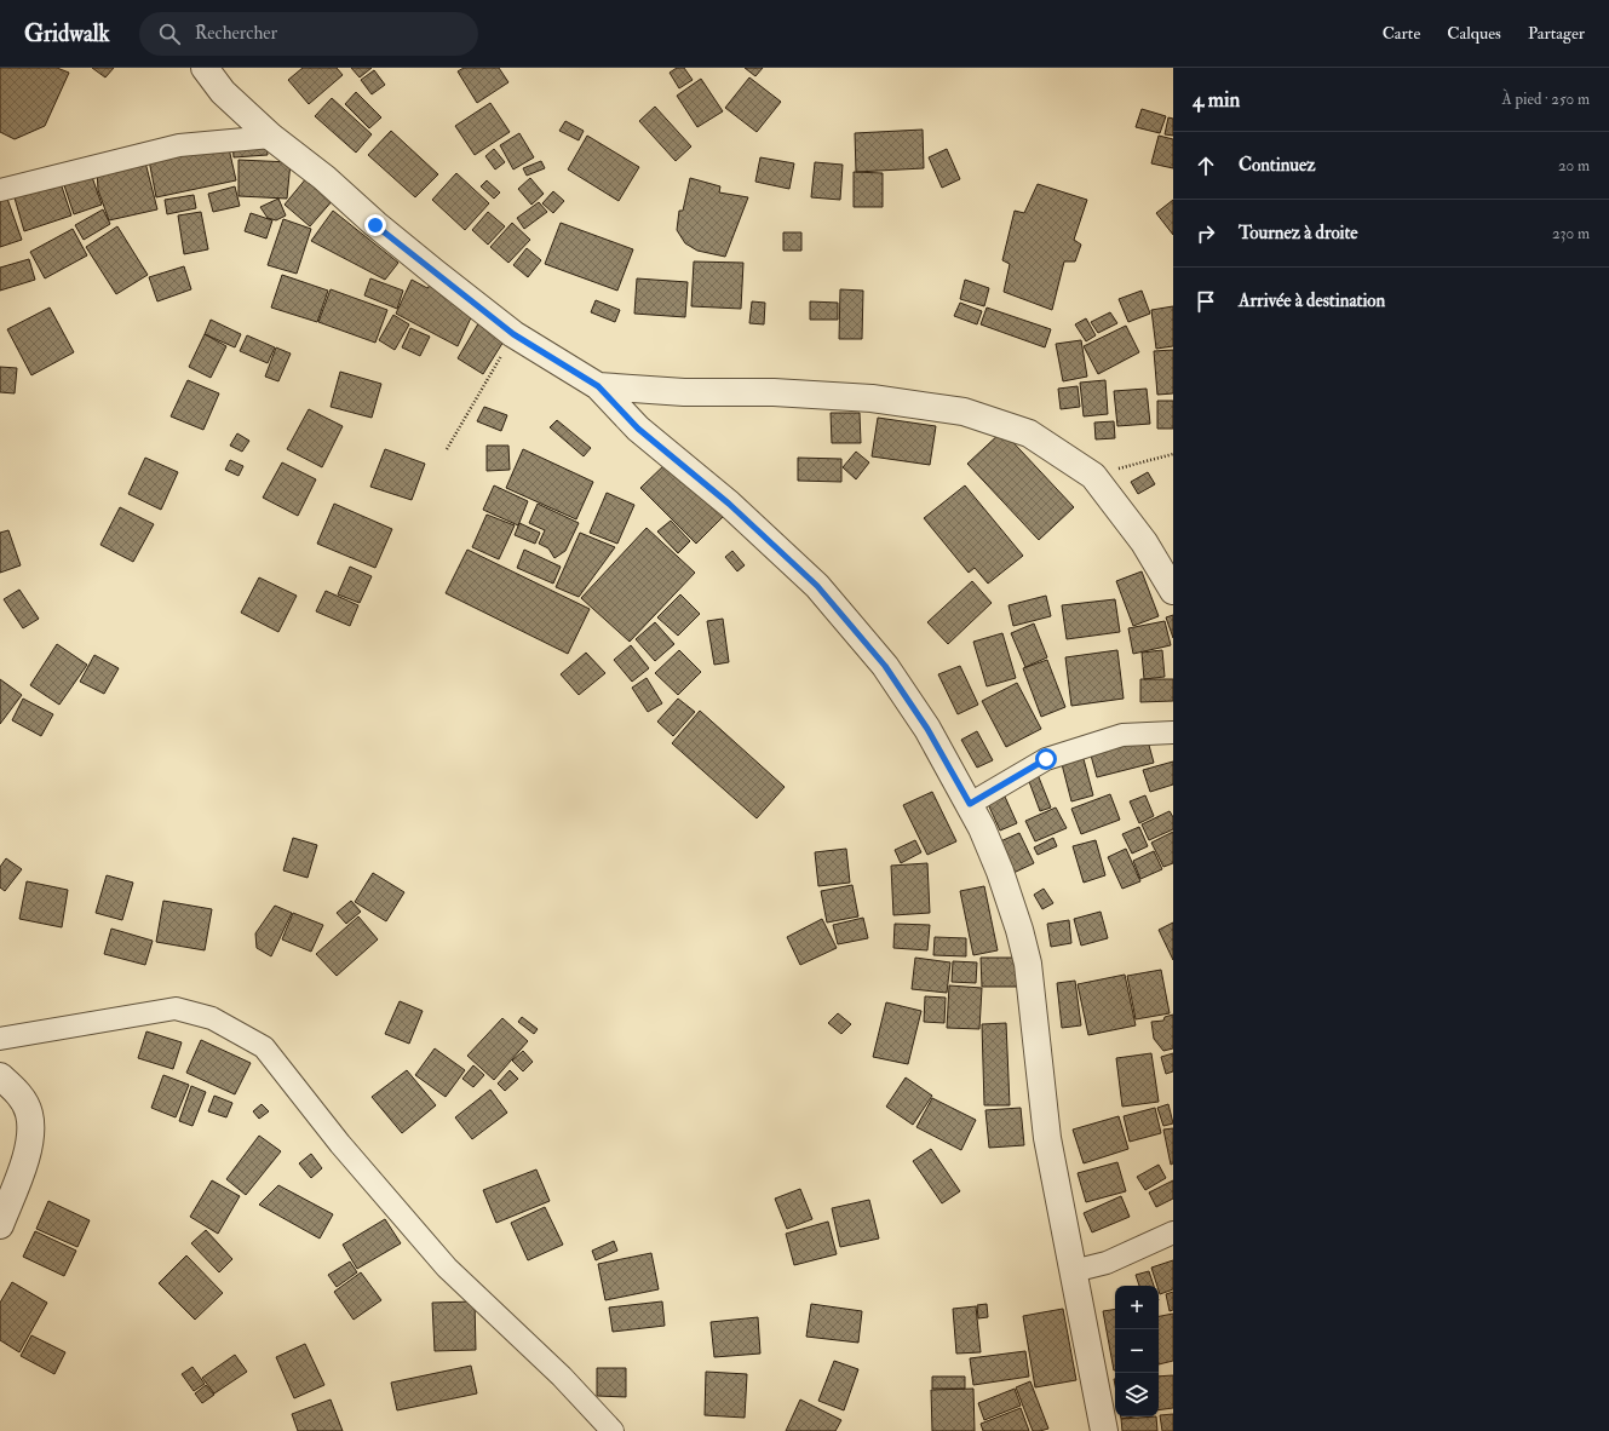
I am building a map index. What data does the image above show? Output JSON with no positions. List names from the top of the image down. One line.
{"page":{"header":"Gridwalk","search":"Rechercher","nav":["Carte","Calques","Partager"],"heading":["4 min","À pied · 250 m"],"list":[["Continuez","20 m"],["Tournez à droite","230 m"],"Arrivée à destination"],"map_buttons":["+","−"]}}
